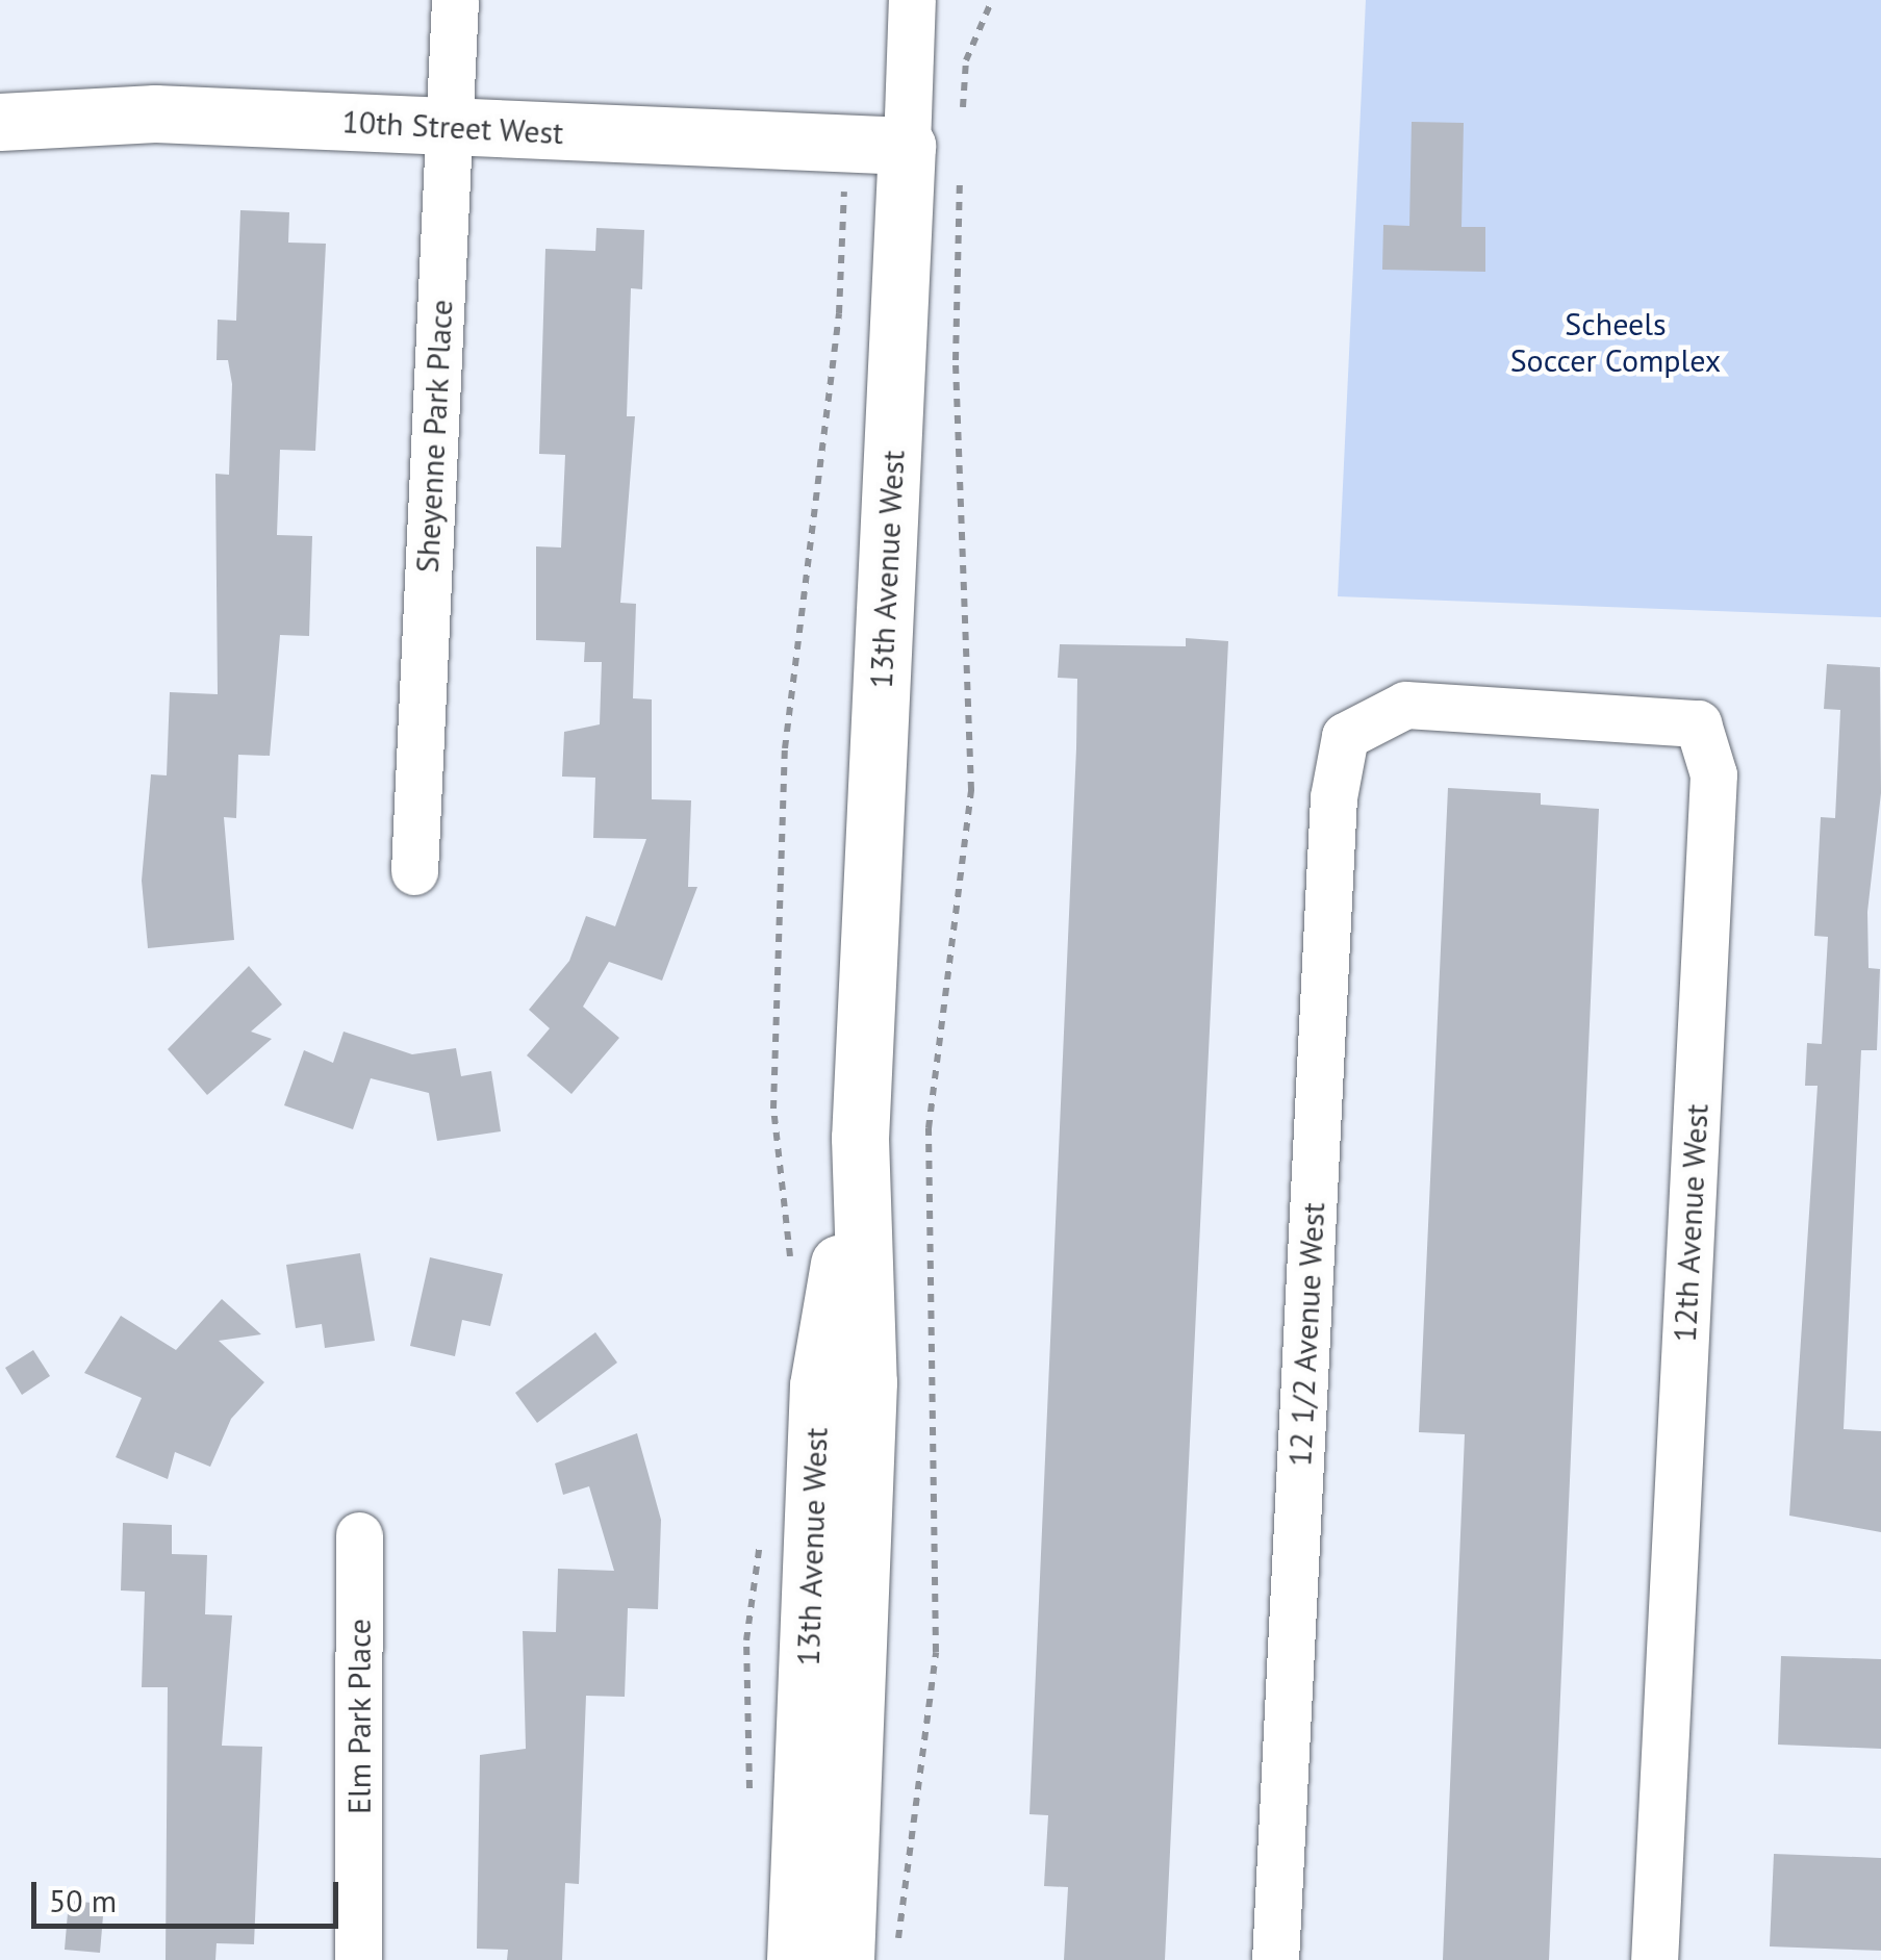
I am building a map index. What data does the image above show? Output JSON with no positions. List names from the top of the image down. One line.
{"streets":{"street":["10th Street West","Sheyenne Park Place","13th Avenue West","12th Avenue West","12 1/2 Avenue West","Elm Park Place"]},"crossings":[["10th Street West","Sheyenne Park Place"],["10th Street West","13th Avenue West"],["12th Avenue West","12 1/2 Avenue West"]],"parks":["Scheels Soccer Complex"],"scale_bar":"50 m"}
